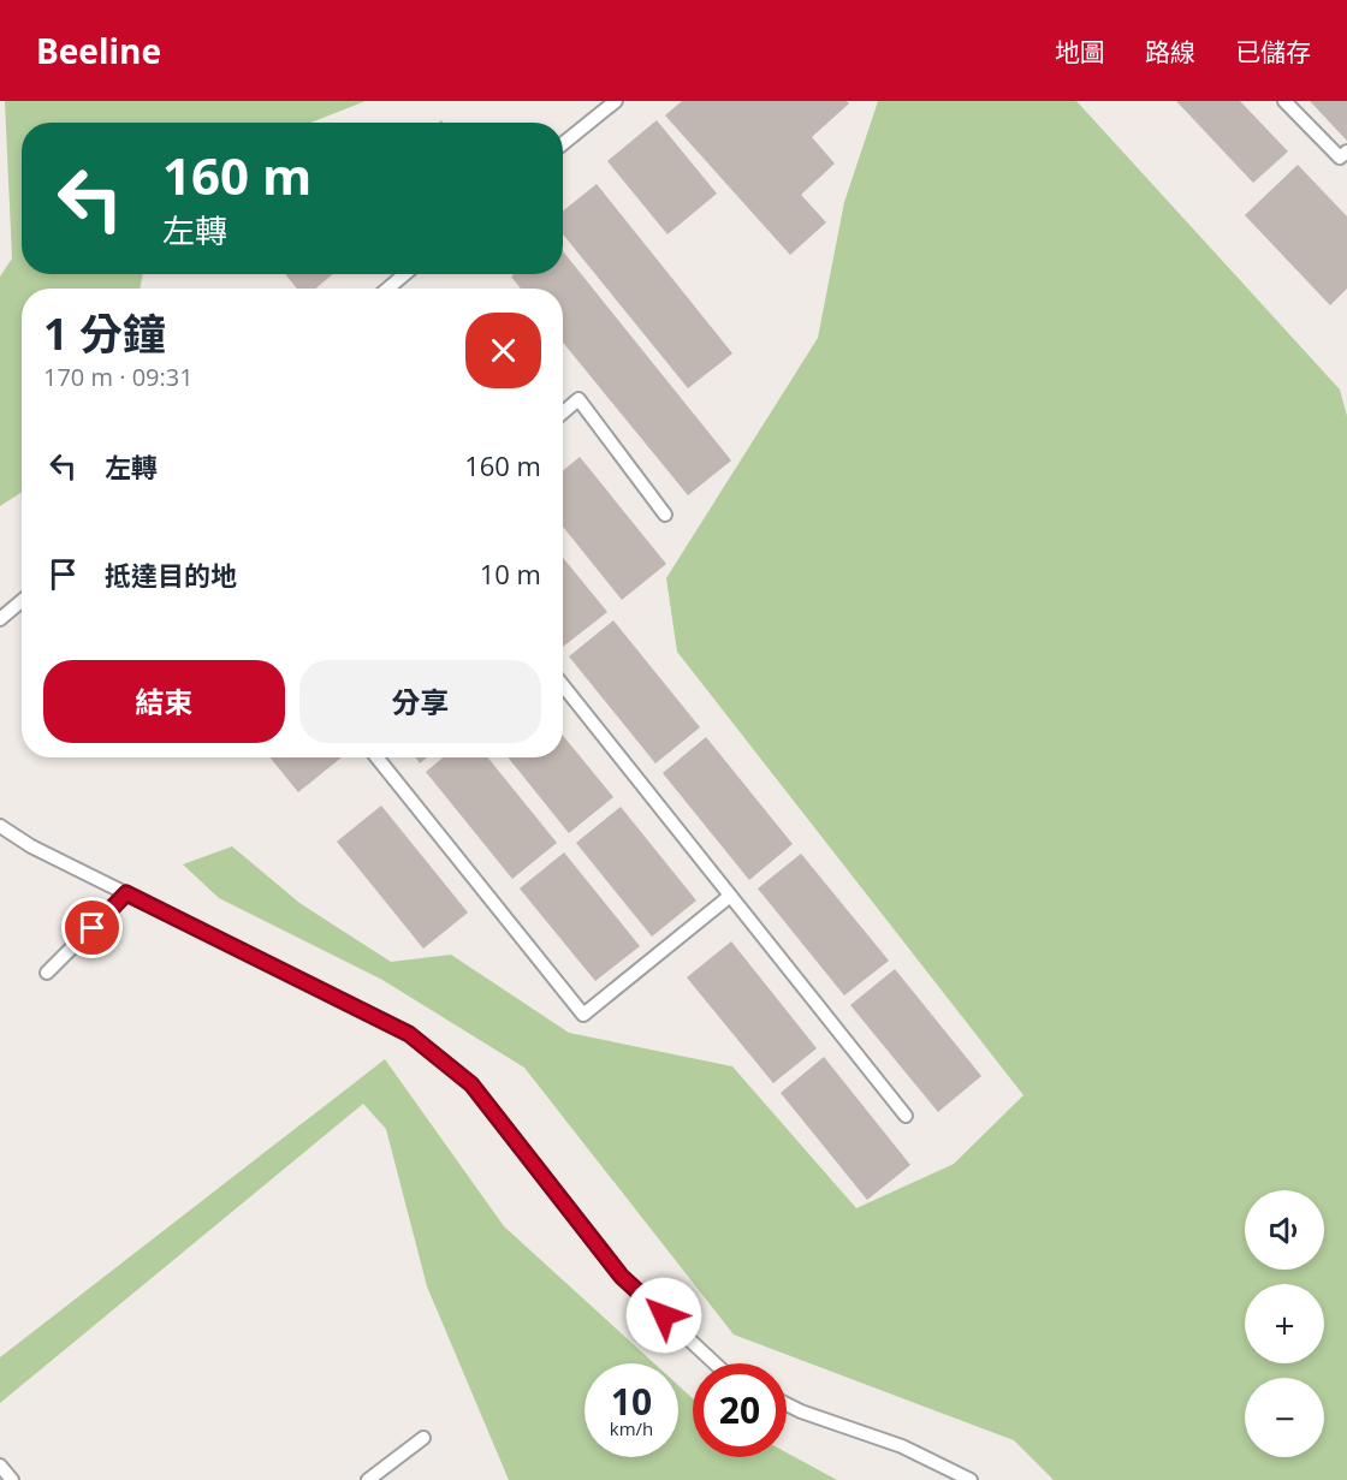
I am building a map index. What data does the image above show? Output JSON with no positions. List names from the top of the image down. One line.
{"page":{"header":"Beeline","nav":["地圖","路線","已儲存"],"turn":["160 m","左轉"],"heading":["1 分鐘","170 m · 09:31"],"list":[{"name":"左轉","value":"160 m"},{"name":"抵達目的地","value":"10 m"}],"buttons":["結束","分享"],"map_buttons":["+","−"],"speed":"10 km/h","limit":"20"}}
